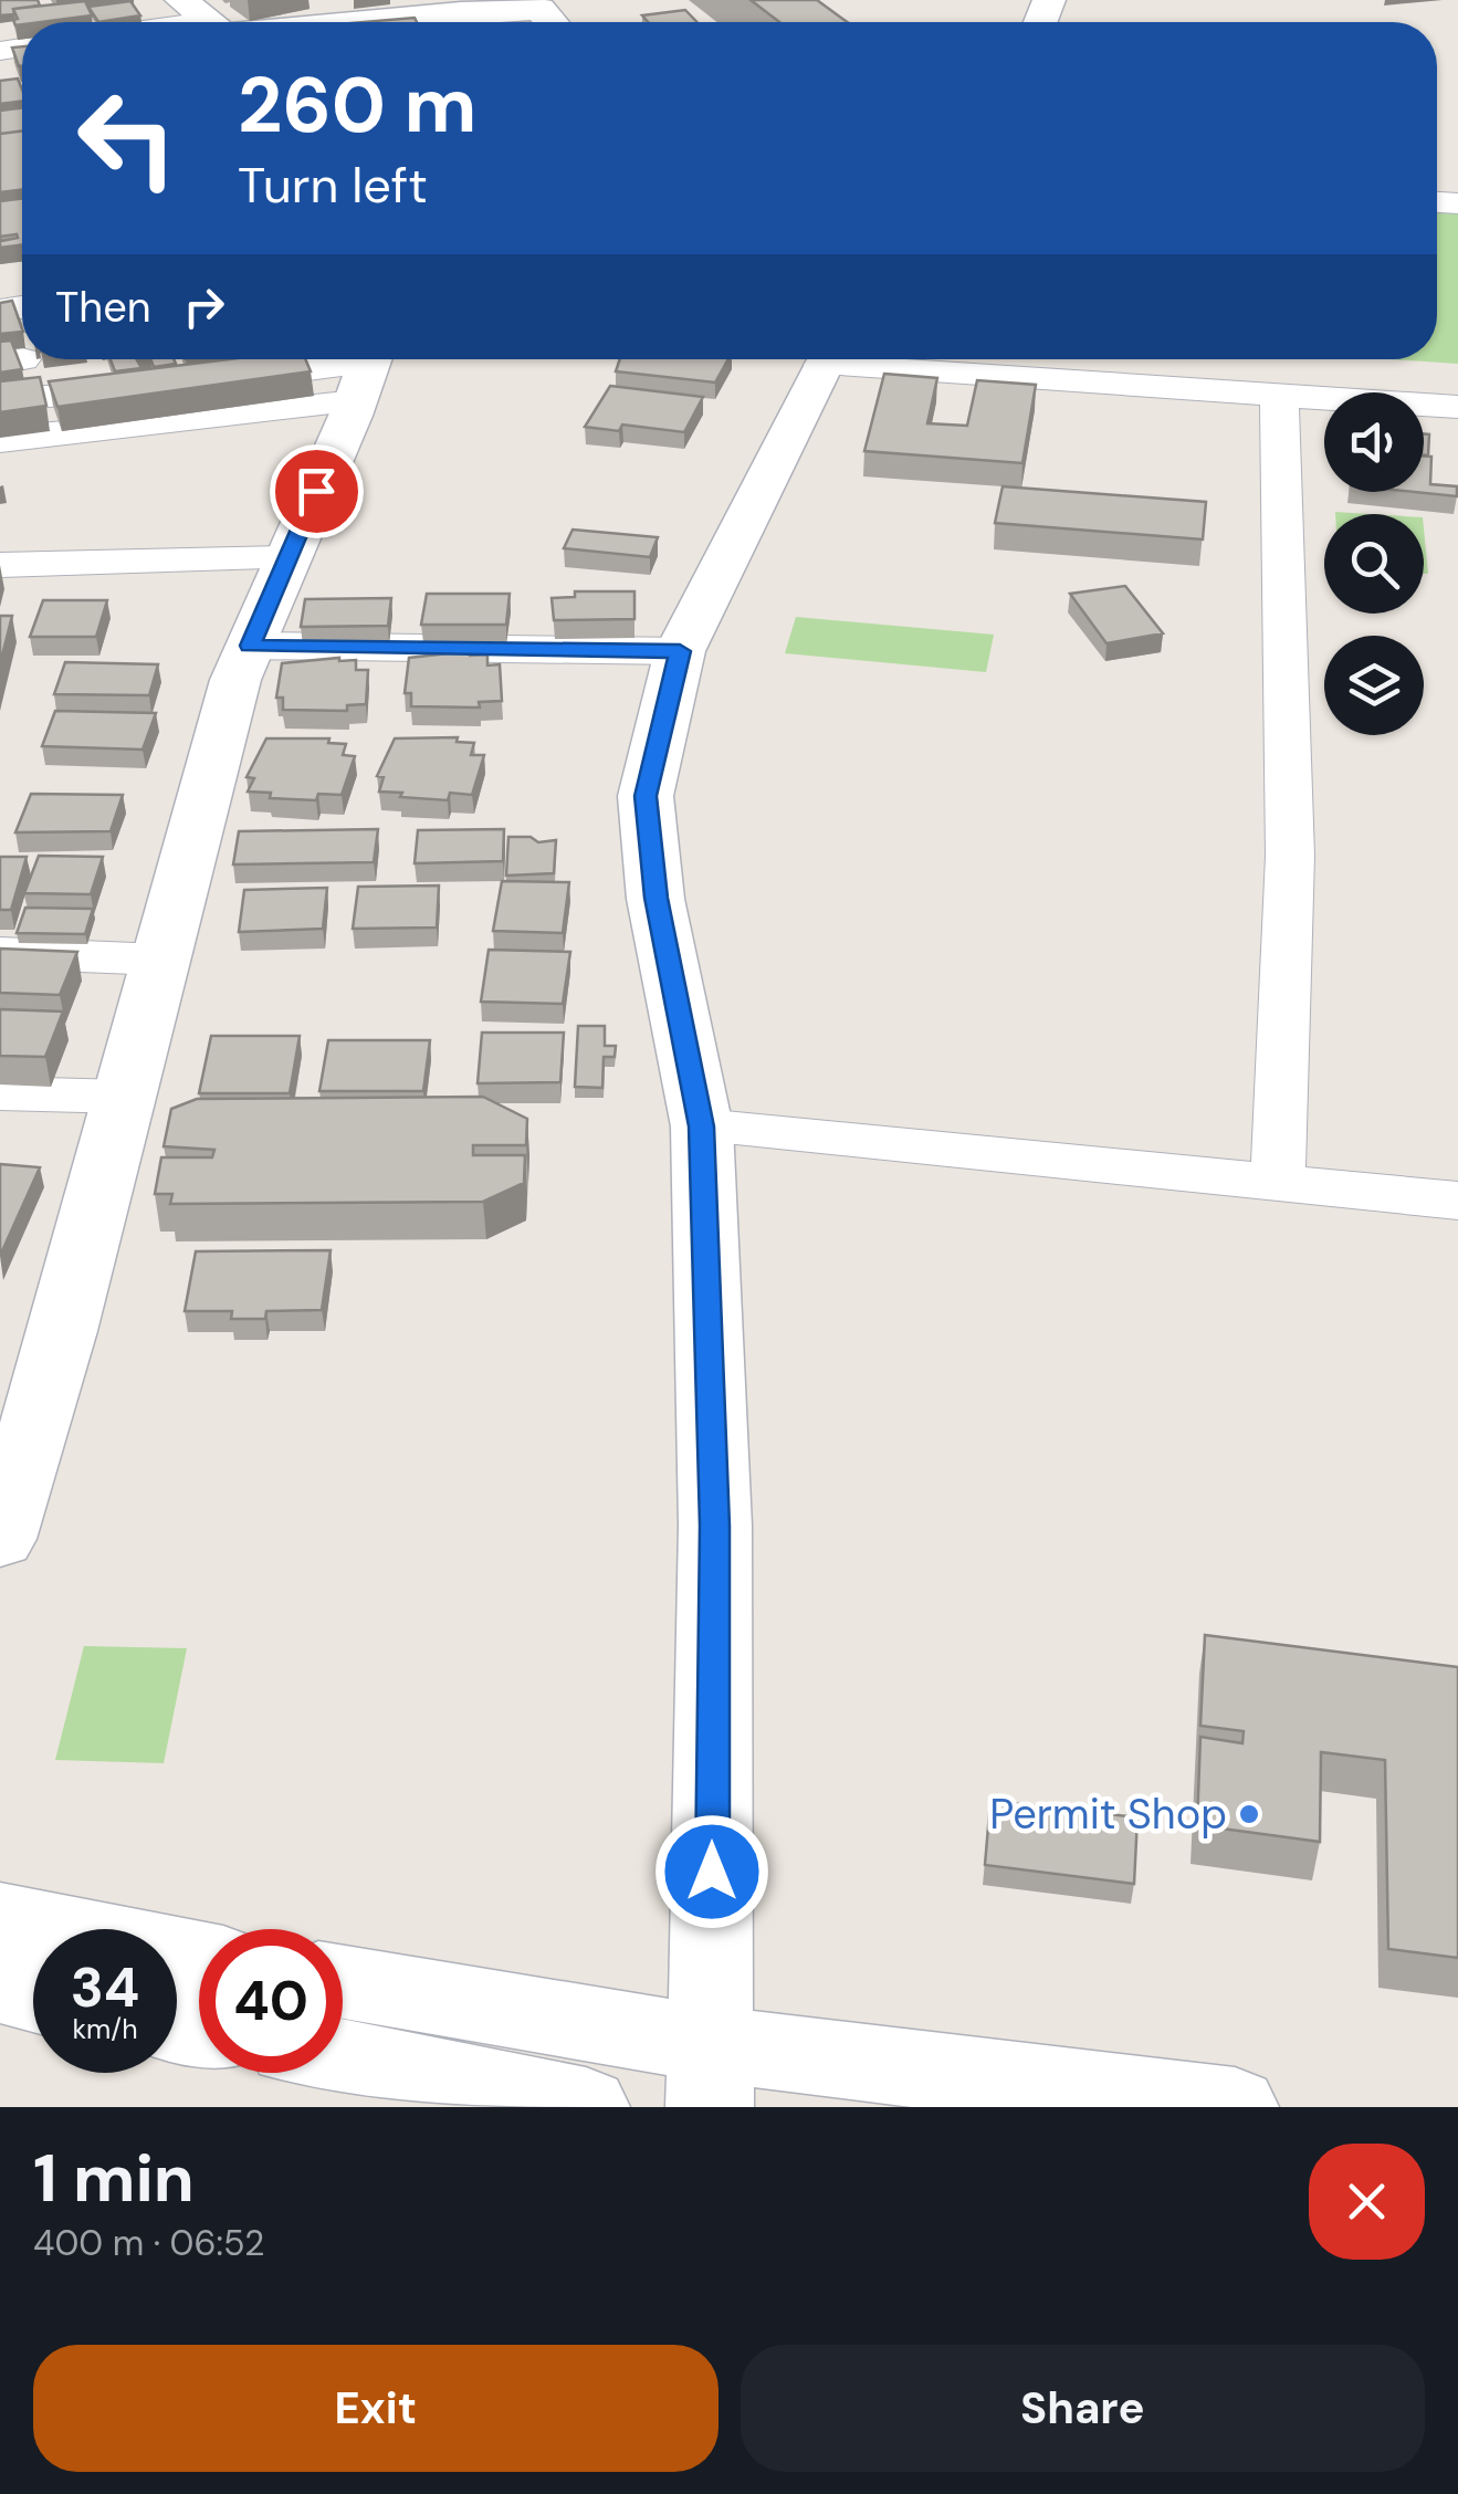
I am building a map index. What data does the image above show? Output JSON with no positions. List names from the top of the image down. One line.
{"places":["Permit Shop"],"page":{"turn":["260 m","Turn left"],"then":"Then","speed":"34 km/h","limit":"40","heading":["1 min","400 m · 06:52"],"buttons":["Exit","Share"]}}
